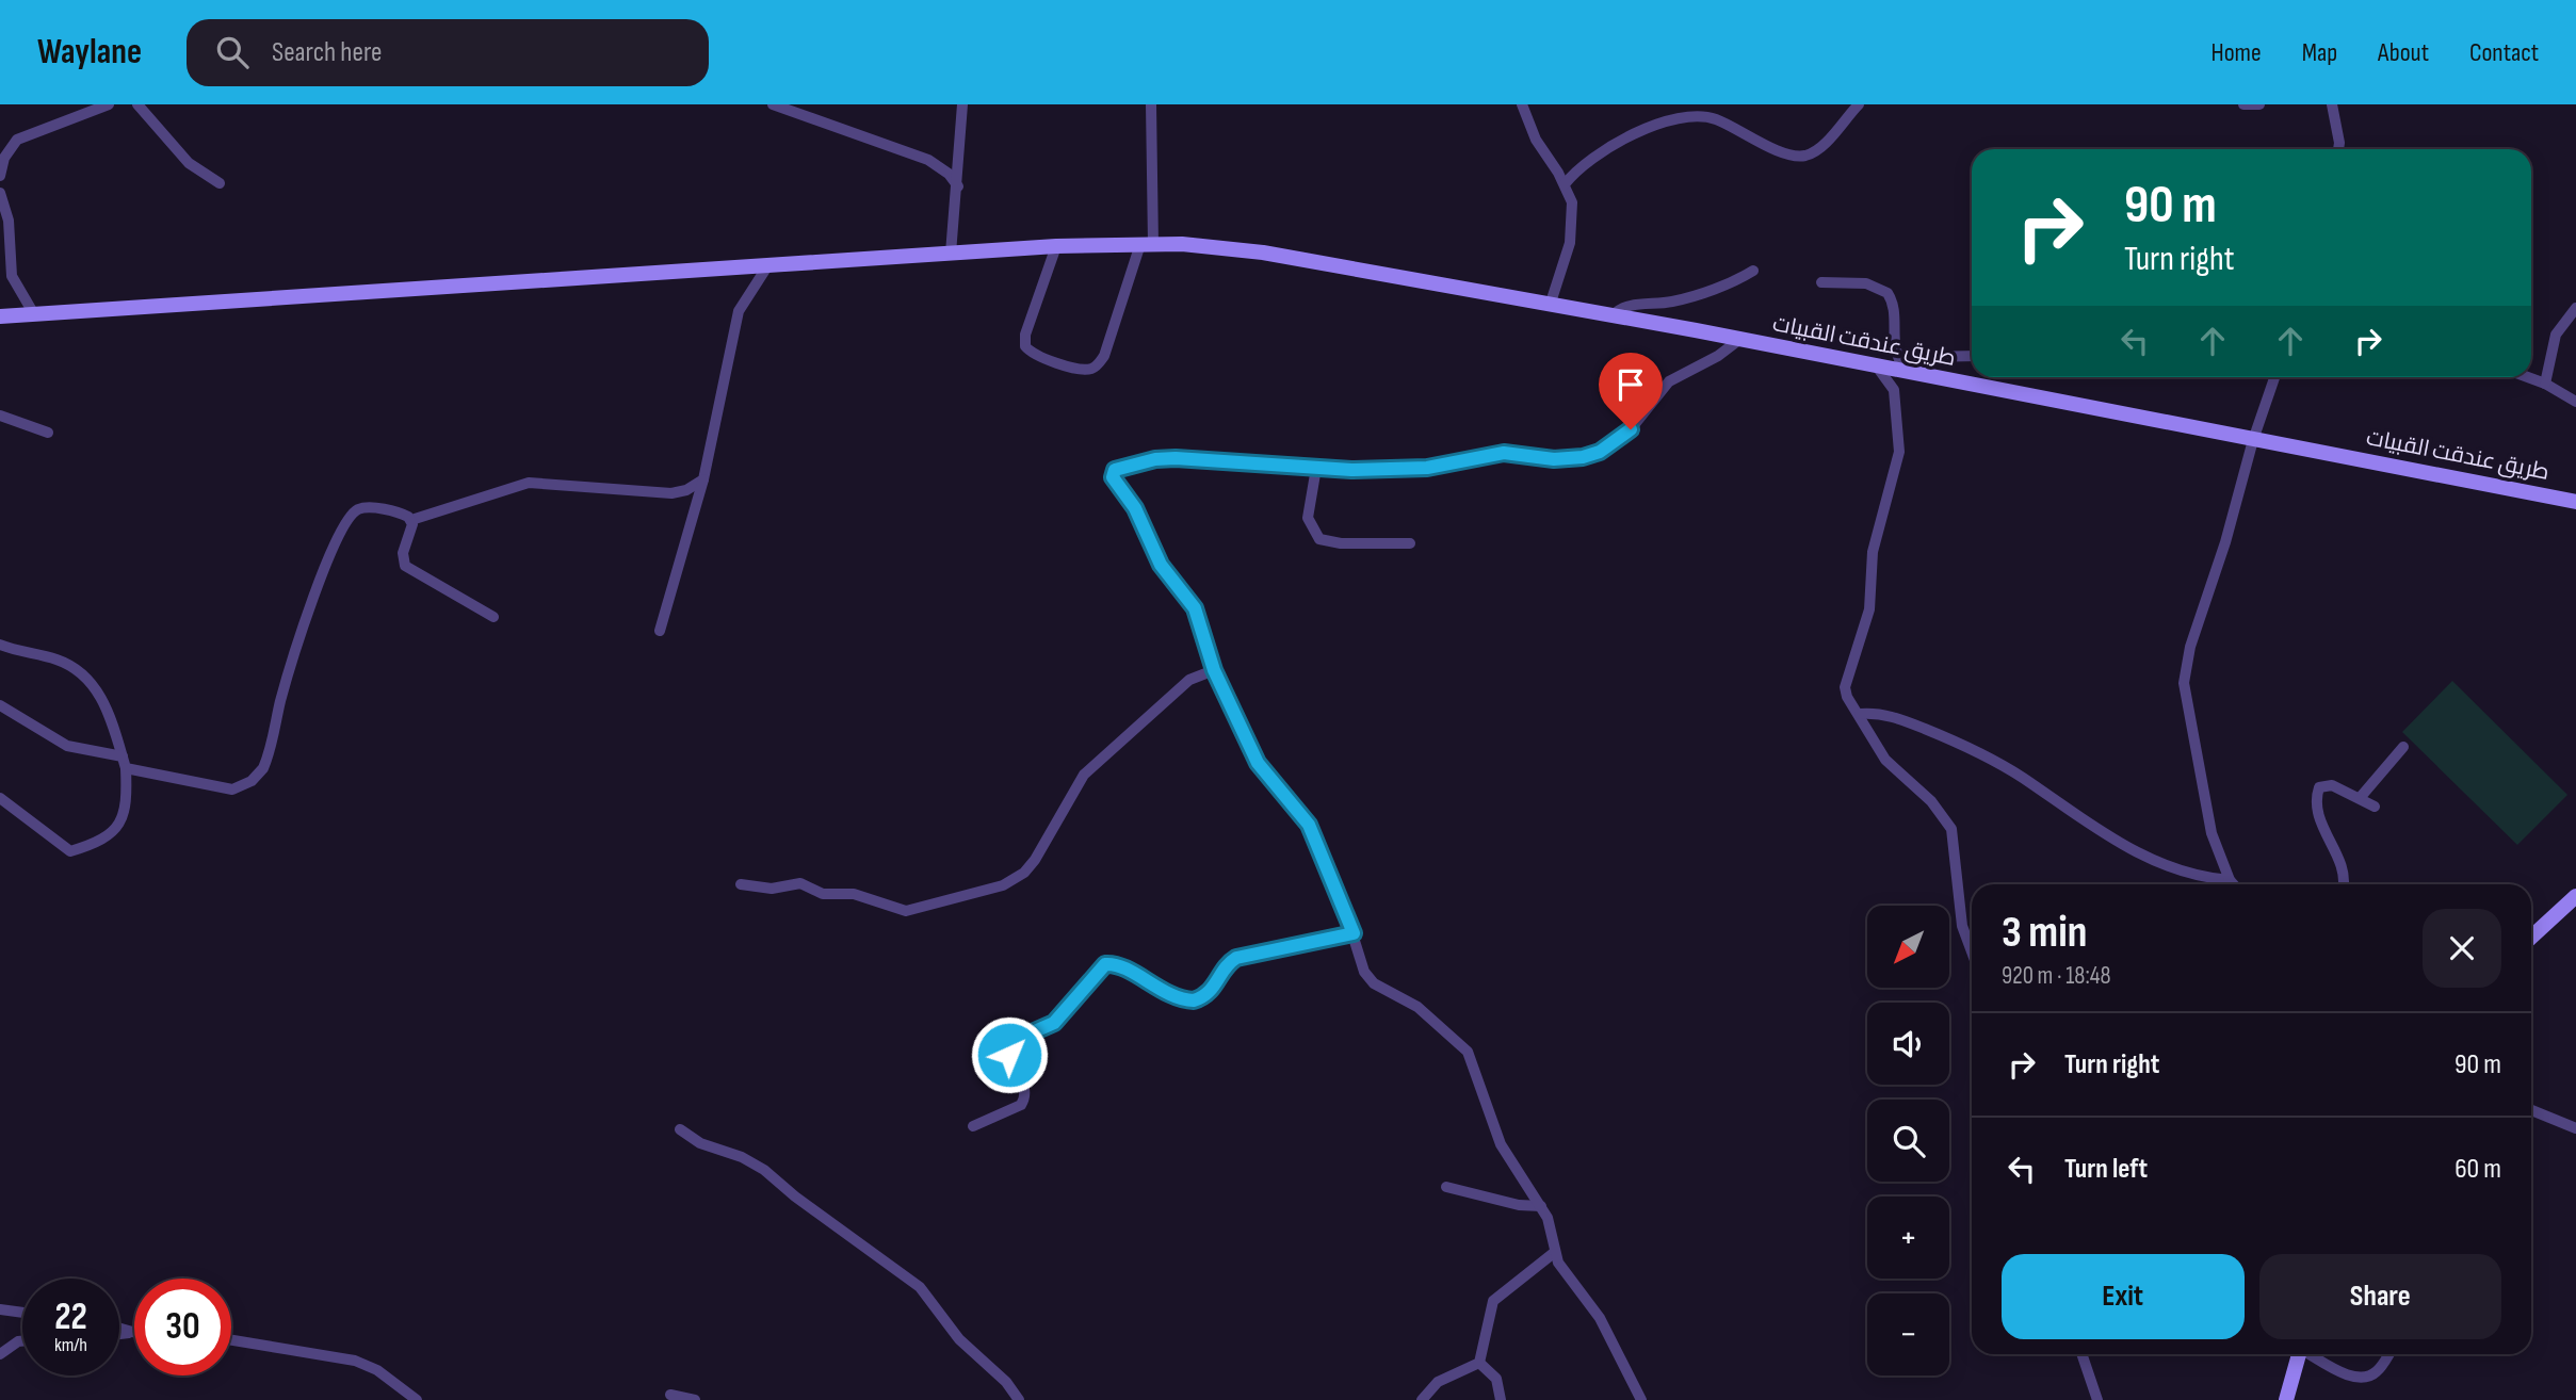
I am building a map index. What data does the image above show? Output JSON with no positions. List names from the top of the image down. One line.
{"streets":{"main road":["طريق عندقت القبيات"]},"north":"bottom left","page":{"header":"Waylane","search":"Search here","nav":["Home","Map","About","Contact"],"turn":["90 m","Turn right"],"heading":["3 min","920 m · 18:48"],"map_buttons":["+","−"],"list":[{"name":"Turn right","value":"90 m"},{"name":"Turn left","value":"60 m"}],"buttons":["Exit","Share"],"speed":"22 km/h","limit":"30"}}
